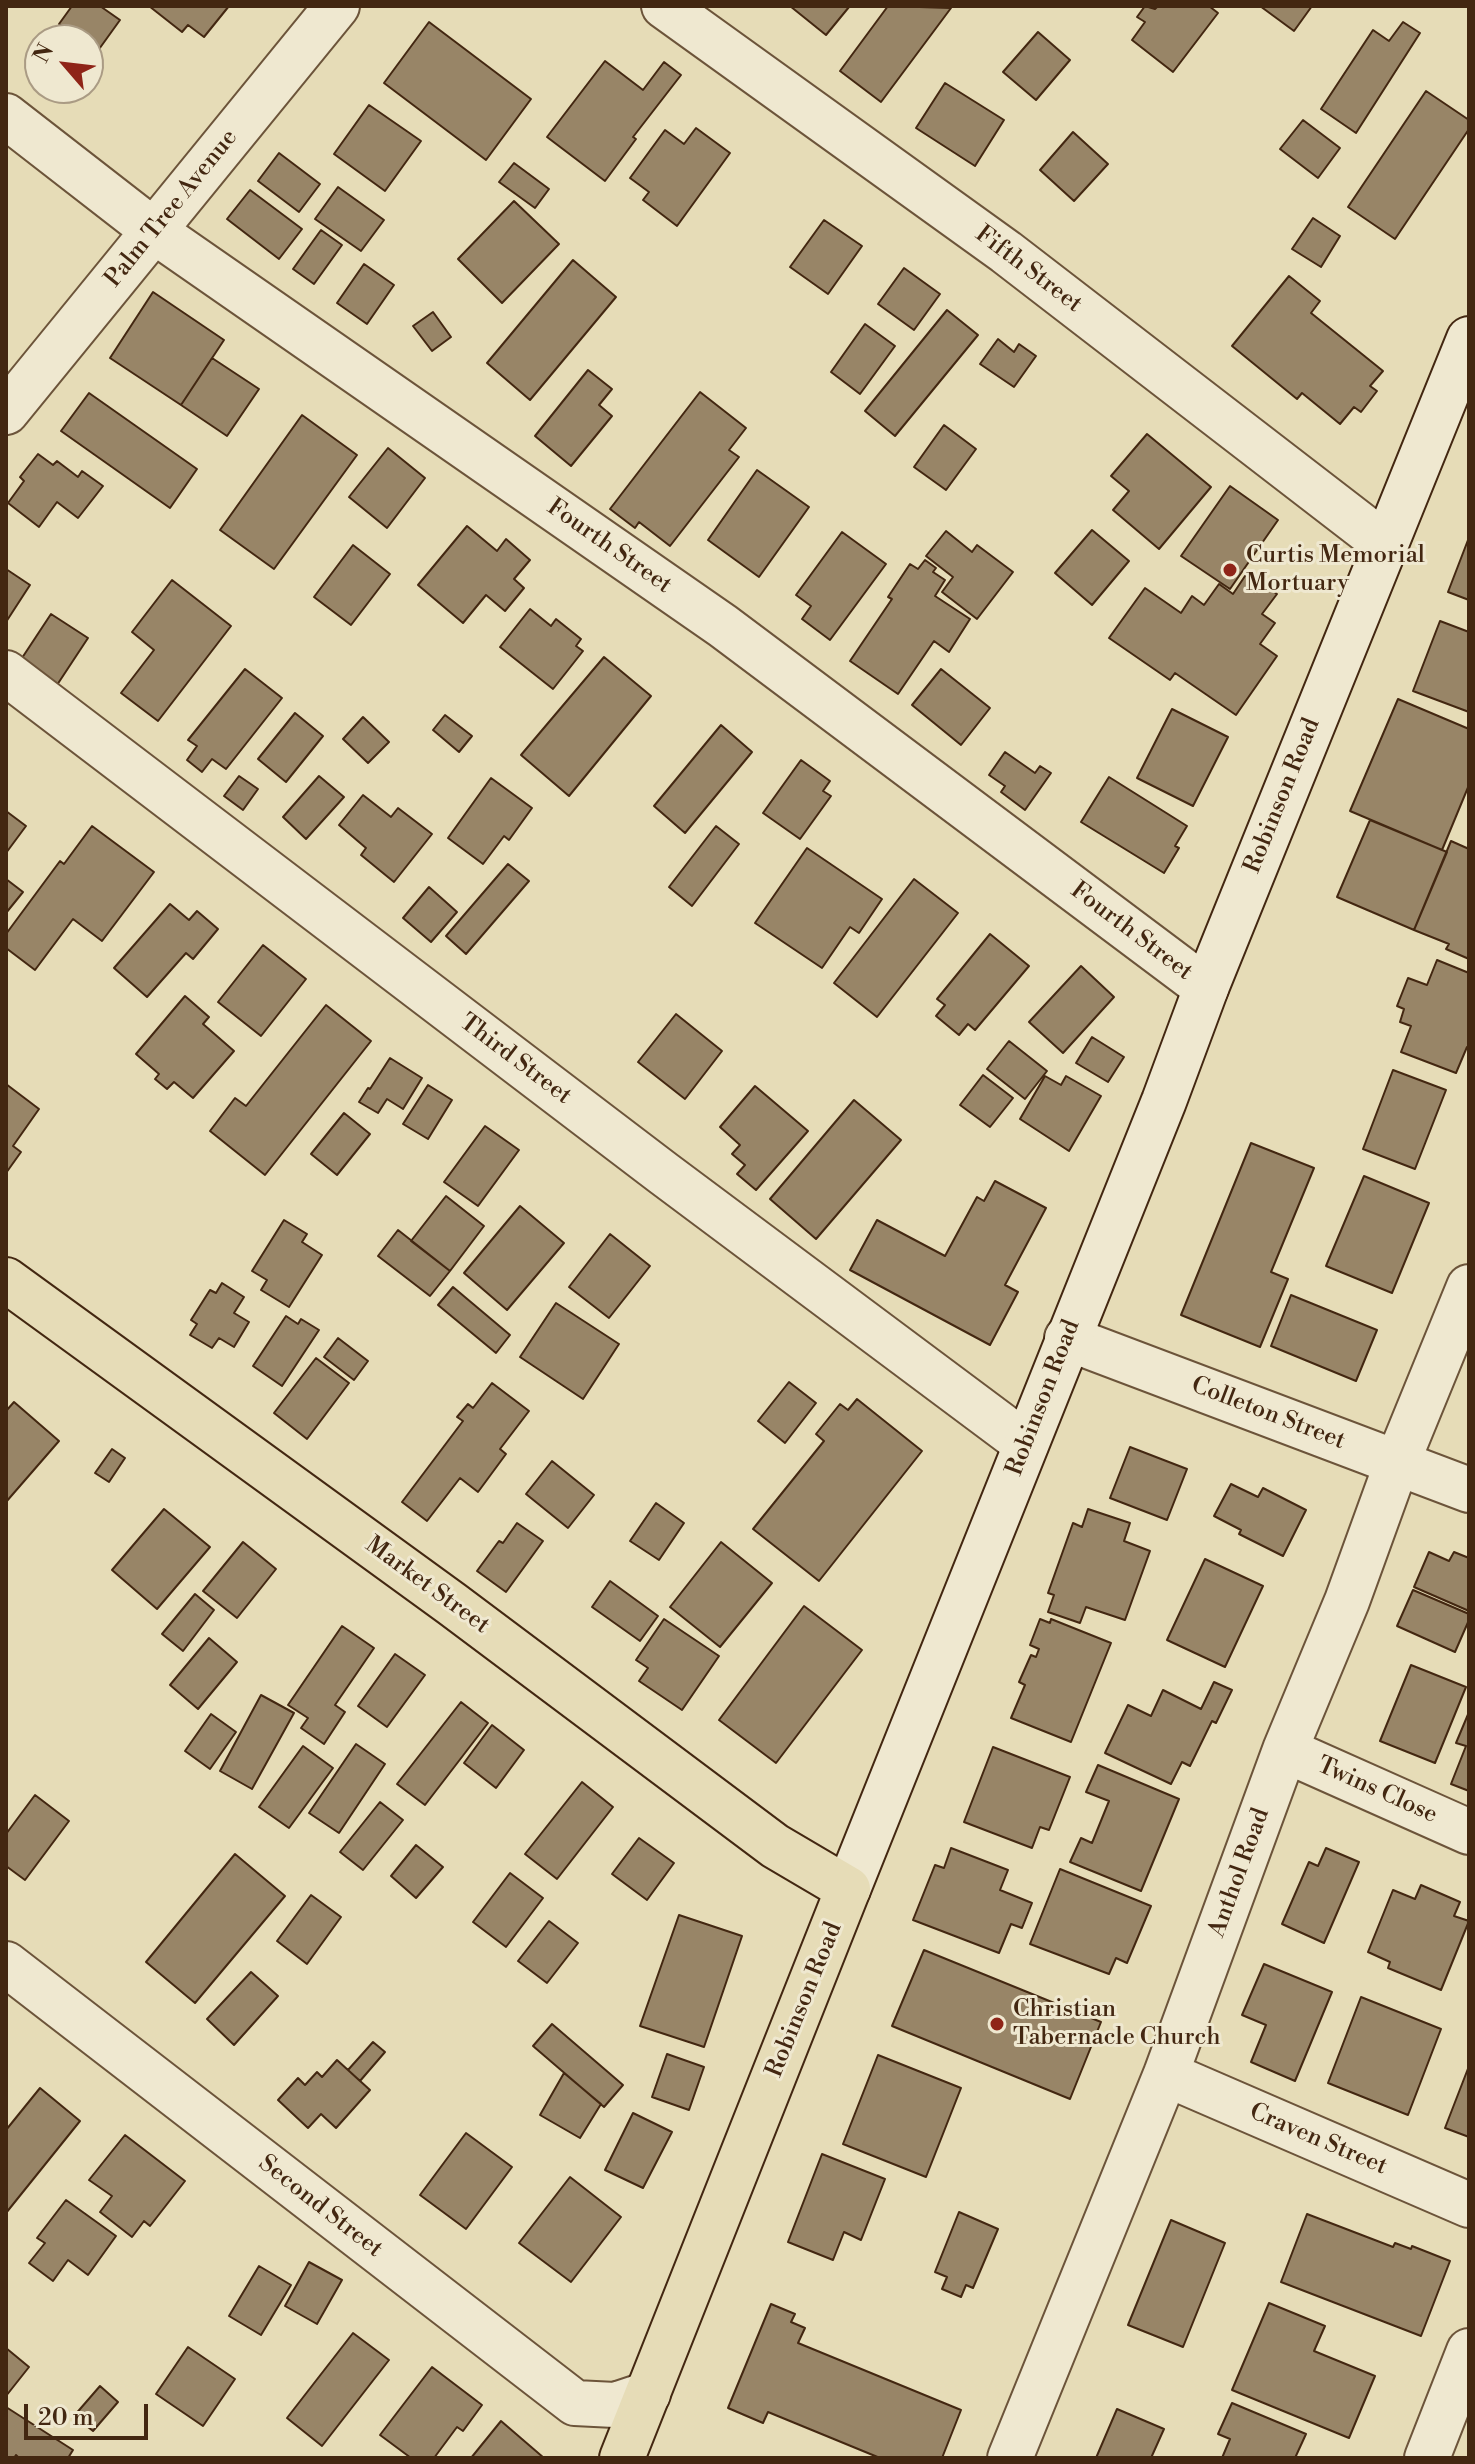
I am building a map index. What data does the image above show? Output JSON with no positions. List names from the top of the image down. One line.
{"streets":{"main road":["Robinson Road","Market Street"],"street":["Palm Tree Avenue","Fifth Street","Fourth Street","Third Street","Colleton Street","Twins Close","Anthol Road","Craven Street","Second Street"]},"crossings":[["Palm Tree Avenue","Fourth Street"],["Fifth Street","Robinson Road"],["Fourth Street","Robinson Road"],["Robinson Road","Third Street"],["Robinson Road","Colleton Street"],["Robinson Road","Market Street"],["Robinson Road","Second Street"],["Colleton Street","Anthol Road"],["Twins Close","Anthol Road"],["Anthol Road","Craven Street"]],"places":["Curtis Memorial Mortuary","Christian Tabernacle Church"],"scale_bar":"20 m","north":"top left"}
